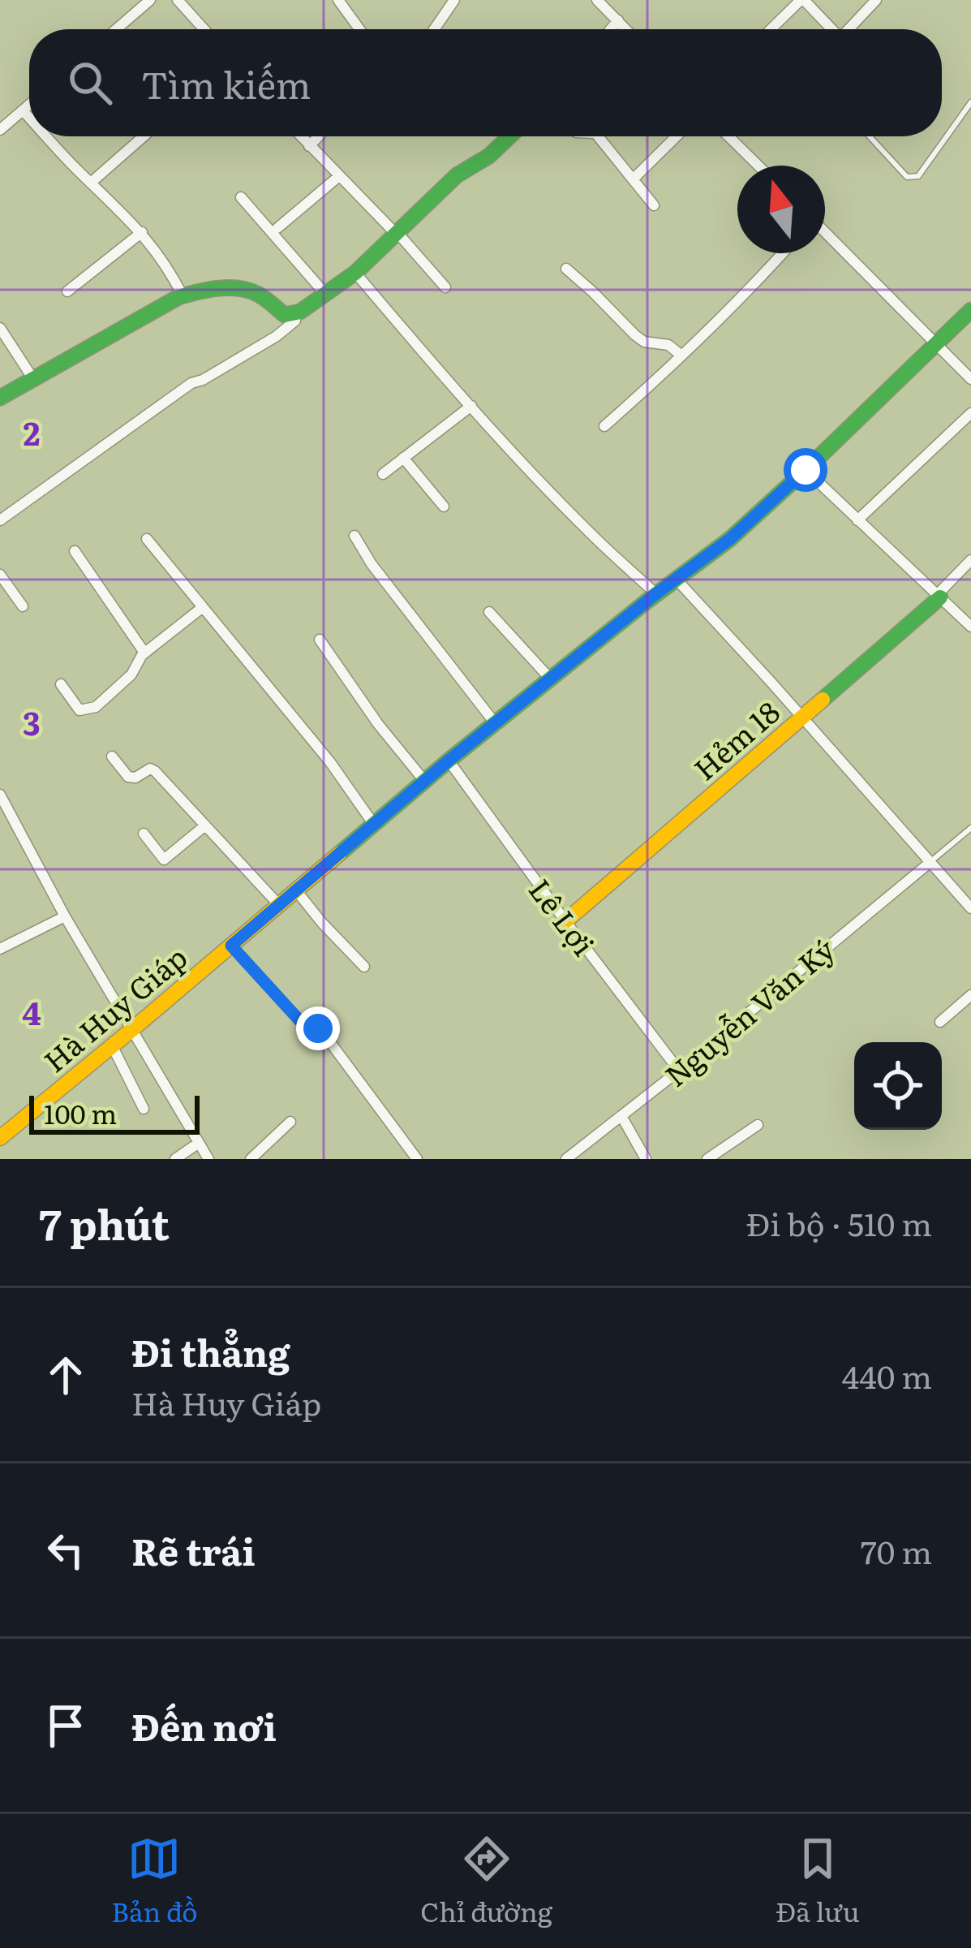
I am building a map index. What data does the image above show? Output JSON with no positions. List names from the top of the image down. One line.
{"streets":{"street":["Hẻm 18","Lê Lợi","Hà Huy Giáp","Nguyễn Văn Ký"]},"crossings":[["Hẻm 18","Lê Lợi"],["Lê Lợi","Hà Huy Giáp"],["Lê Lợi","Nguyễn Văn Ký"]],"scale_bar":"100 m","north":"top","page":{"search":"Tìm kiếm","scale":"100 m","heading":["7 phút","Đi bộ · 510 m"],"list":[["Đi thẳng","Hà Huy Giáp","440 m"],["Rẽ trái","70 m"],"Đến nơi"],"nav":["Bản đồ","Chỉ đường","Đã lưu"]},"grid":{"rows":["2","3","4"]}}
